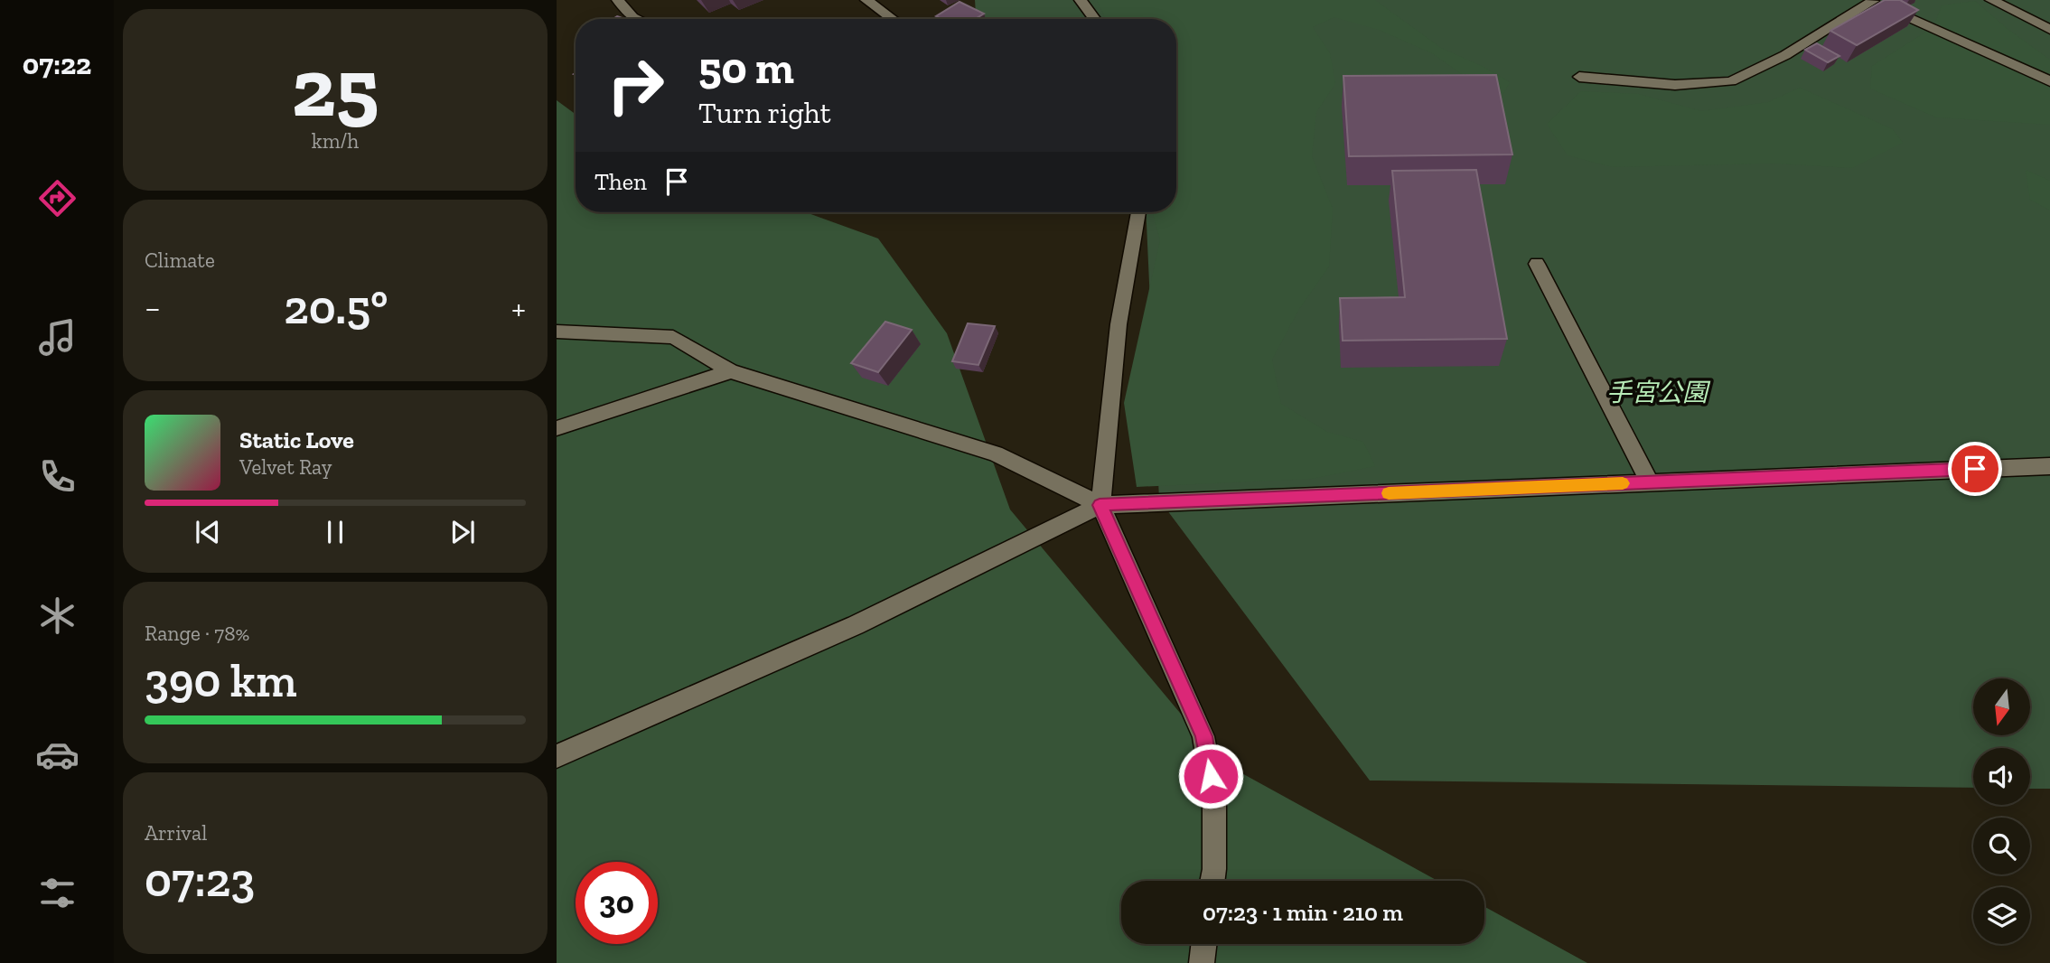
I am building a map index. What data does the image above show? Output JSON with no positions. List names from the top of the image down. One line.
{"parks":["手宮公園"],"north":"bottom","page":{"tabs":"07:22","tile":[["25","km/h"],"Climate",["Range · 78%","390 km"],["Arrival","07:23"]],"turn":["50 m","Turn right"],"then":"Then","heat":["−","20.5°","+"],"song":["Static Love","Velvet Ray"],"limit":"30","trip":"07:23 · 1 min · 210 m"}}
